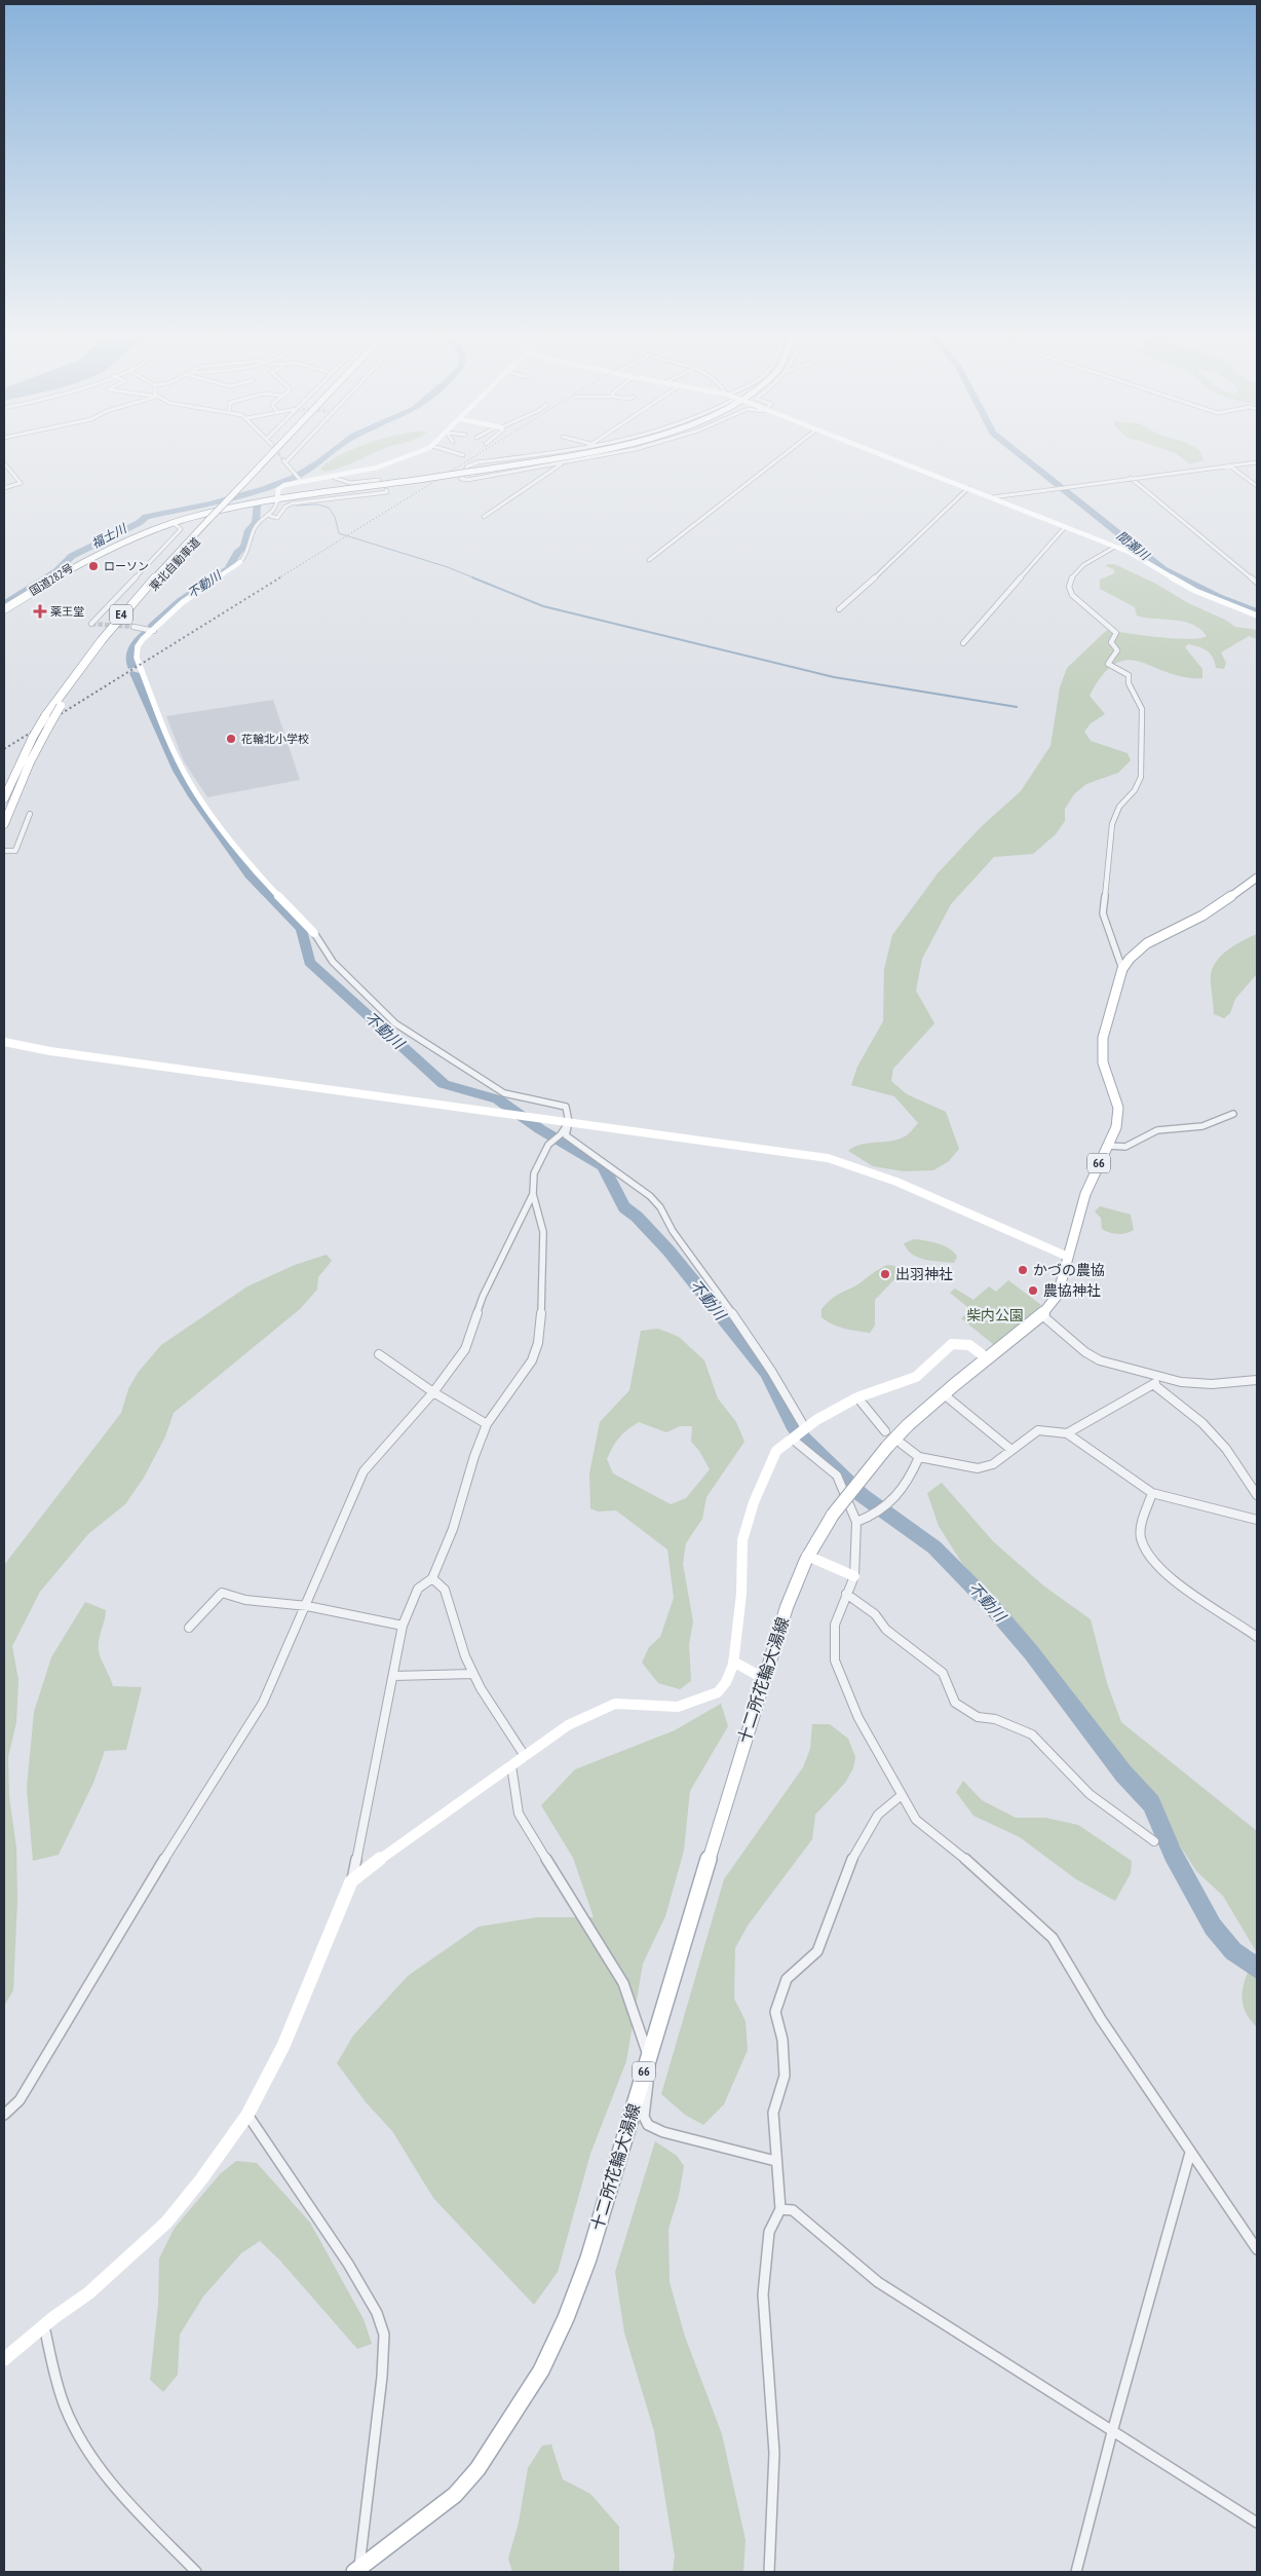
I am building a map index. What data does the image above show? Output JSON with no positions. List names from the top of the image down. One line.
{"streets":{"highway":["東北自動車道","国道282号","E4"],"main road":["66","十二所花輪大湯線"]},"water":["福士川","間瀬川","不動川"],"parks":["柴内公園"],"places":{"other":["ローソン","花輪北小学校","かづの農協","出羽神社","農協神社"],"health":["薬王堂"]}}
